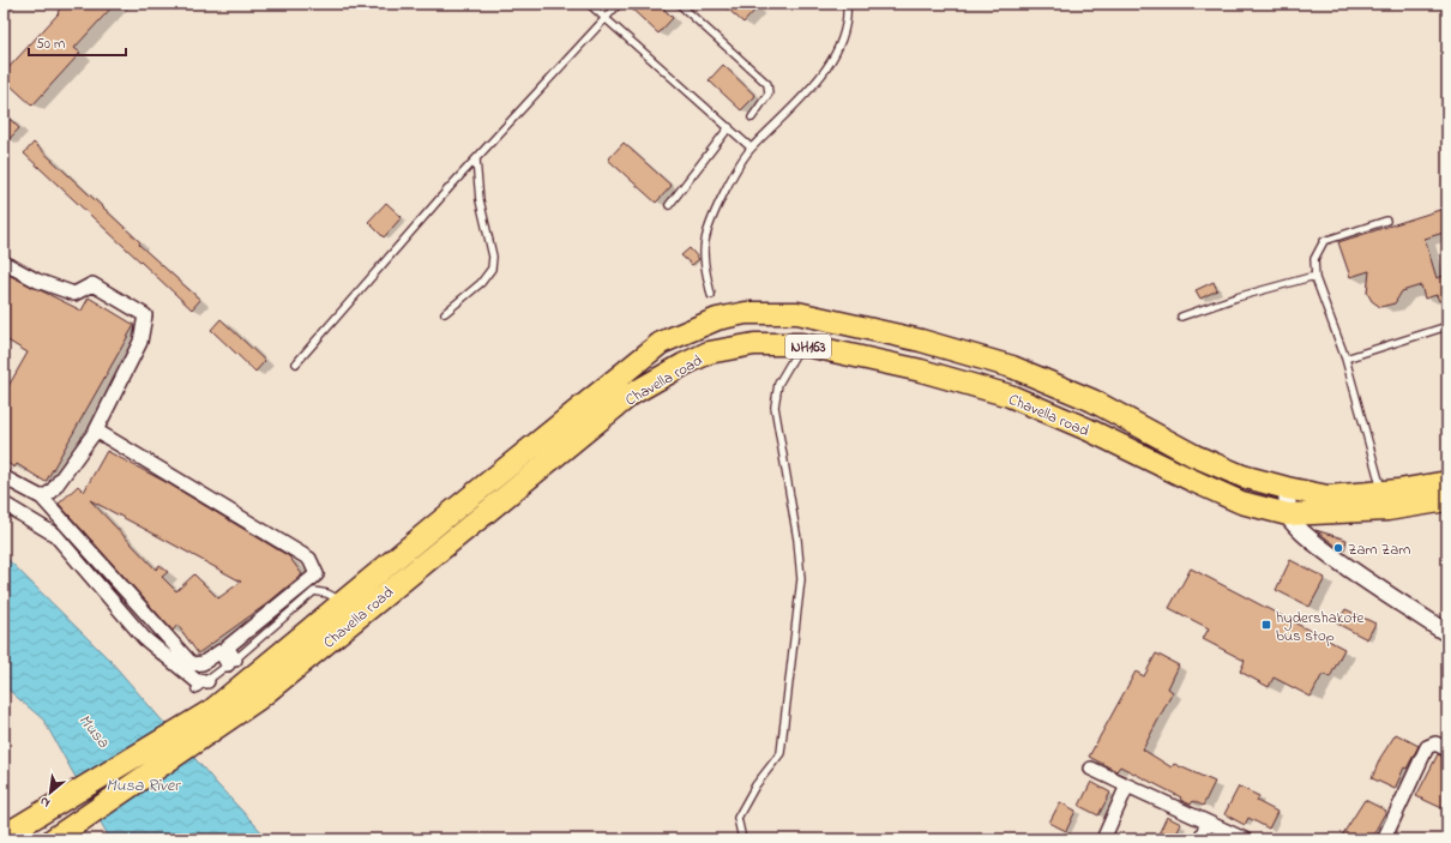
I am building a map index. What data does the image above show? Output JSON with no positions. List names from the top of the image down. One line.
{"streets":{"highway":["NH163","Chavella road"]},"crossings":[["NH163","Chavella road"]],"water":["Musa","Musa River"],"places":{"other":["Zam Zam"],"transit":["hydershakote bus stop"]},"scale_bar":"50 m","north":"bottom left"}
